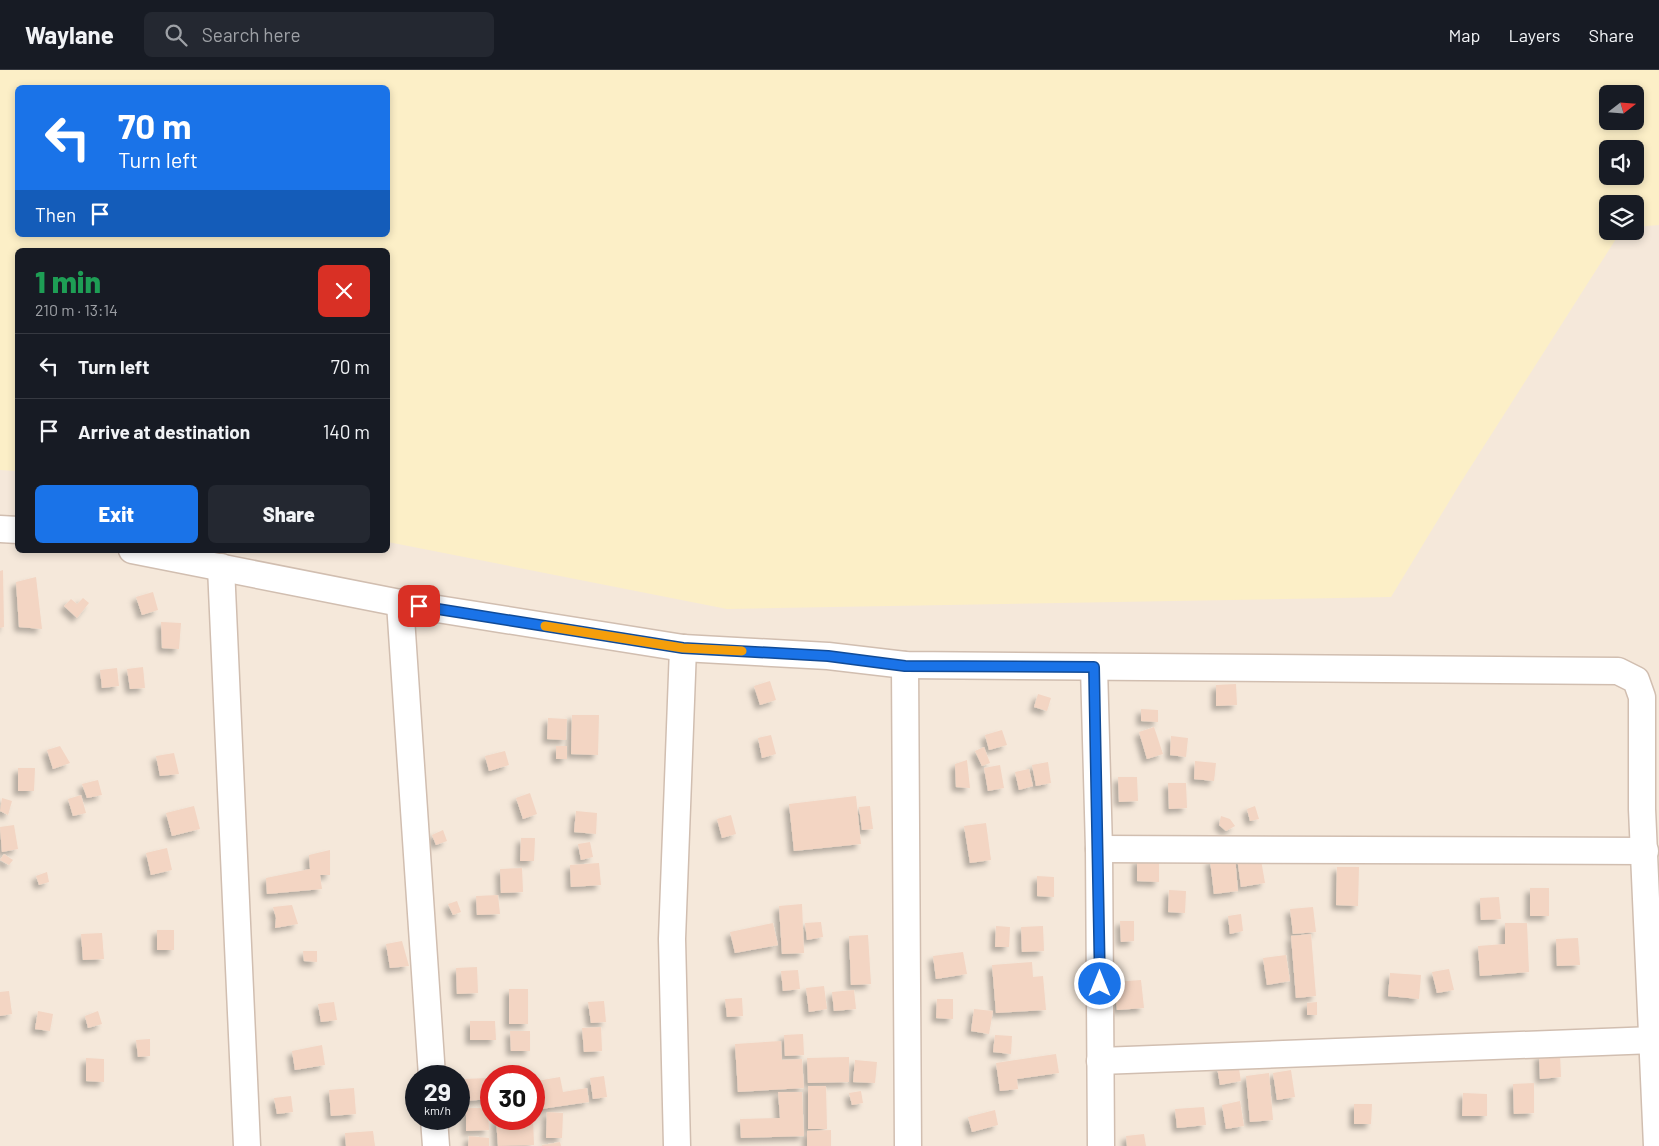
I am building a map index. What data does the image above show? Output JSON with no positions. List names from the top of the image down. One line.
{"north":"right","page":{"header":"Waylane","search":"Search here","nav":["Map","Layers","Share"],"turn":["70 m","Turn left"],"then":"Then","heading":["1 min","210 m · 13:14"],"list":[{"name":"Turn left","value":"70 m"},{"name":"Arrive at destination","value":"140 m"}],"buttons":["Exit","Share"],"speed":"29 km/h","limit":"30"}}
